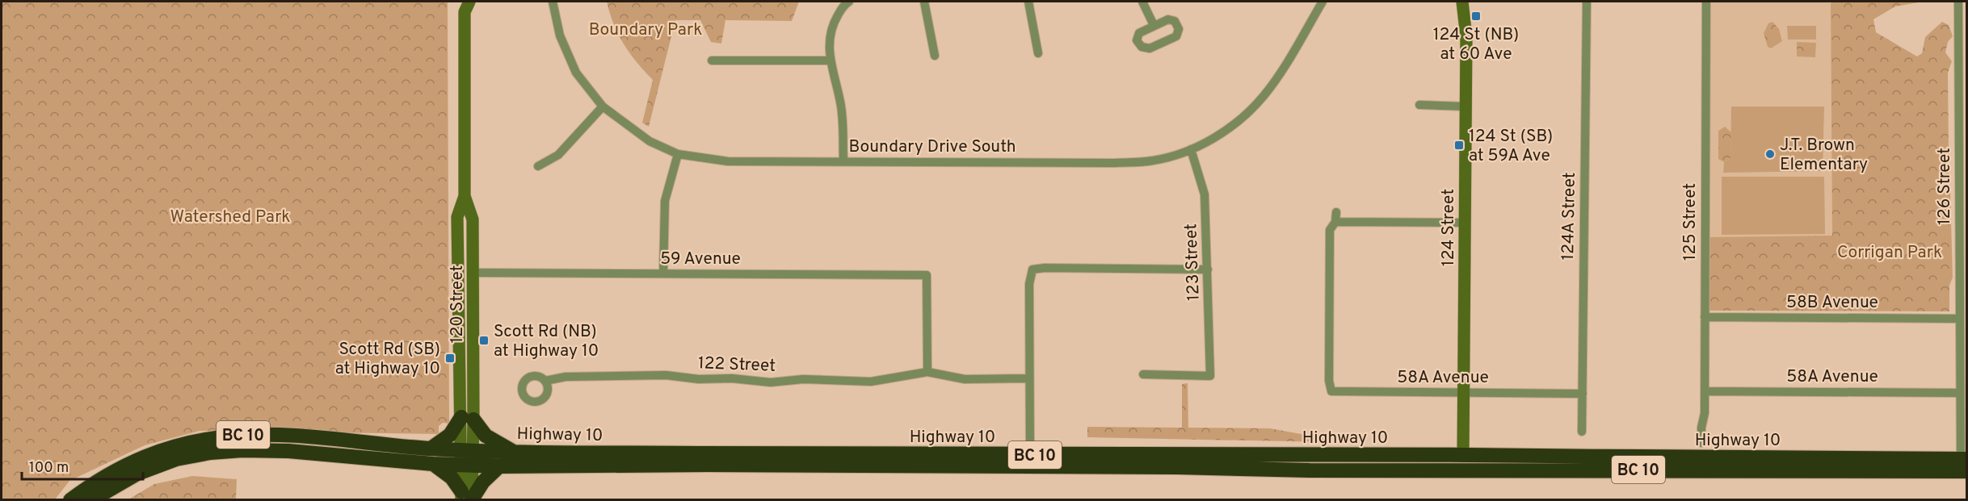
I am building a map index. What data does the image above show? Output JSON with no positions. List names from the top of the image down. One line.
{"streets":{"highway":["Highway 10","BC 10"],"main road":["124 Street","120 Street"],"street":["Boundary Drive South","126 Street","124A Street","125 Street","59 Avenue","123 Street","58B Avenue","122 Street","58A Avenue"]},"crossings":[["Boundary Drive South","123 Street"],["126 Street","58B Avenue"],["126 Street","58A Avenue"],["126 Street","Highway 10"],["124A Street","58A Avenue"],["125 Street","58B Avenue"],["125 Street","58A Avenue"],["124 Street","58A Avenue"],["124 Street","Highway 10"],["59 Avenue","120 Street"],["59 Avenue","122 Street"],["120 Street","Highway 10"]],"parks":["Boundary Park","Watershed Park","Corrigan Park"],"places":{"transit":["124 St (NB) at 60 Ave","124 St (SB) at 59A Ave","Scott Rd (NB) at Highway 10","Scott Rd (SB) at Highway 10"],"other":["J.T. Brown Elementary"]},"scale_bar":"100 m"}
